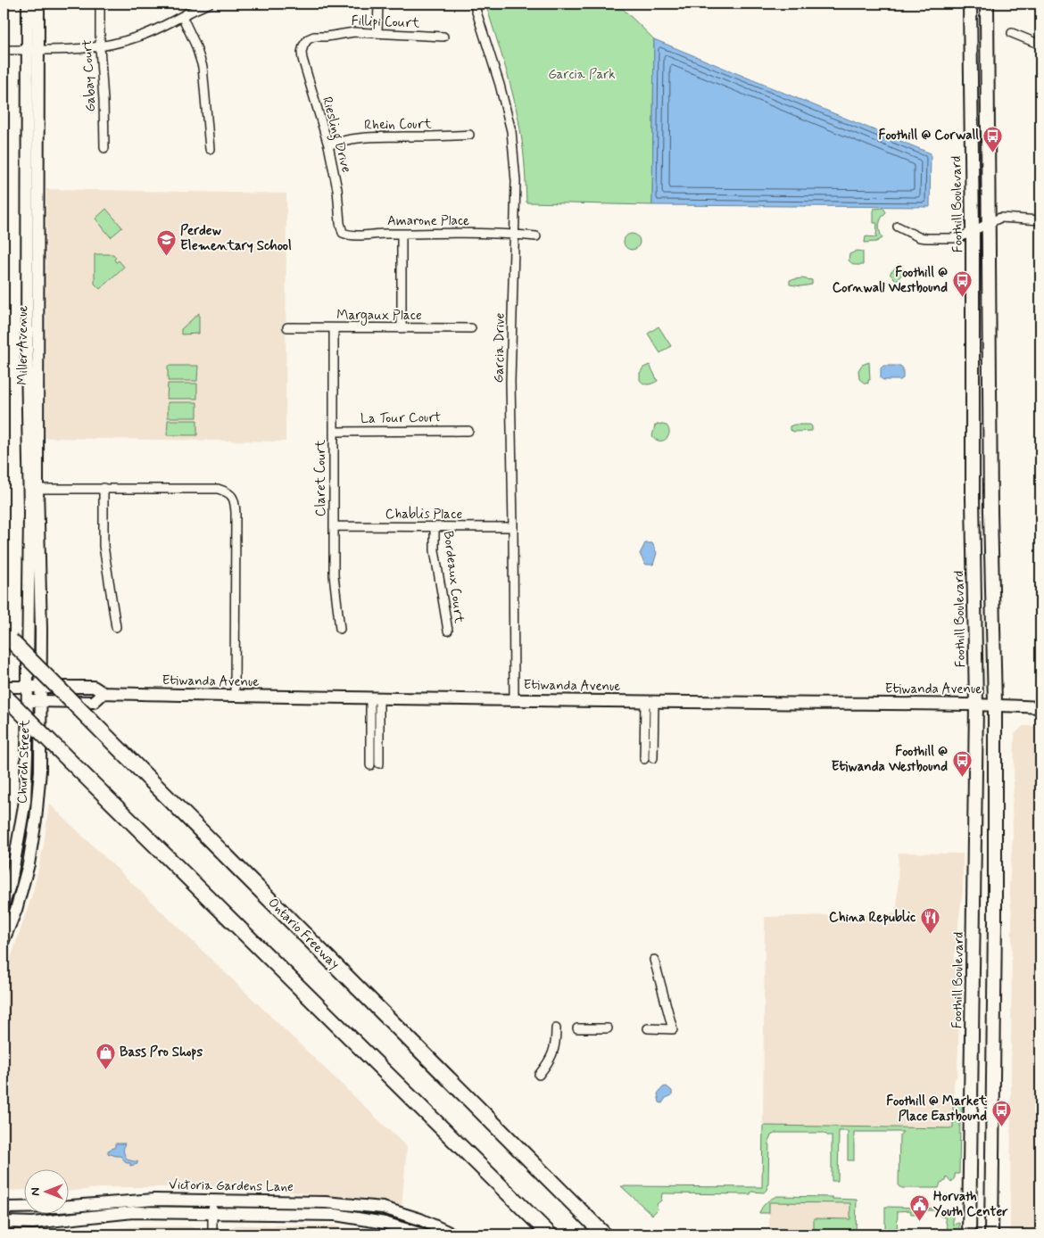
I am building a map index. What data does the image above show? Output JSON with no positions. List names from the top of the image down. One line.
{"streets":{"highway":["Ontario Freeway"],"main road":["Foothill Boulevard","Miller Avenue","Etiwanda Avenue","Church Street","Victoria Gardens Lane"],"street":["Fillipi Court","Gabay Court","Rhein Court","Riesling Drive","Amarone Place","Margaux Place","Garcia Drive","La Tour Court","Claret Court","Chablis Place","Bordeaux Court"]},"crossings":[["Fillipi Court","Riesling Drive"],["Rhein Court","Riesling Drive"],["Riesling Drive","Amarone Place"],["Foothill Boulevard","Etiwanda Avenue"],["Amarone Place","Garcia Drive"],["Margaux Place","Claret Court"],["Miller Avenue","Etiwanda Avenue"],["Miller Avenue","Church Street"],["Garcia Drive","Chablis Place"],["Garcia Drive","Etiwanda Avenue"],["La Tour Court","Claret Court"],["Claret Court","Chablis Place"],["Chablis Place","Bordeaux Court"],["Etiwanda Avenue","Church Street"]],"parks":["Garcia Park"],"places":{"bus stop":["Foothill @ Corwall","Foothill @ Cornwall Westbound","Foothill @ Etiwanda Westbound","Foothill @ Market Place Eastbound"],"school or university":["Perdew Elementary School"],"restaurant":["China Republic"],"shop":["Bass Pro Shops"],"public building":["Horvath Youth Center"]},"north":"left"}
